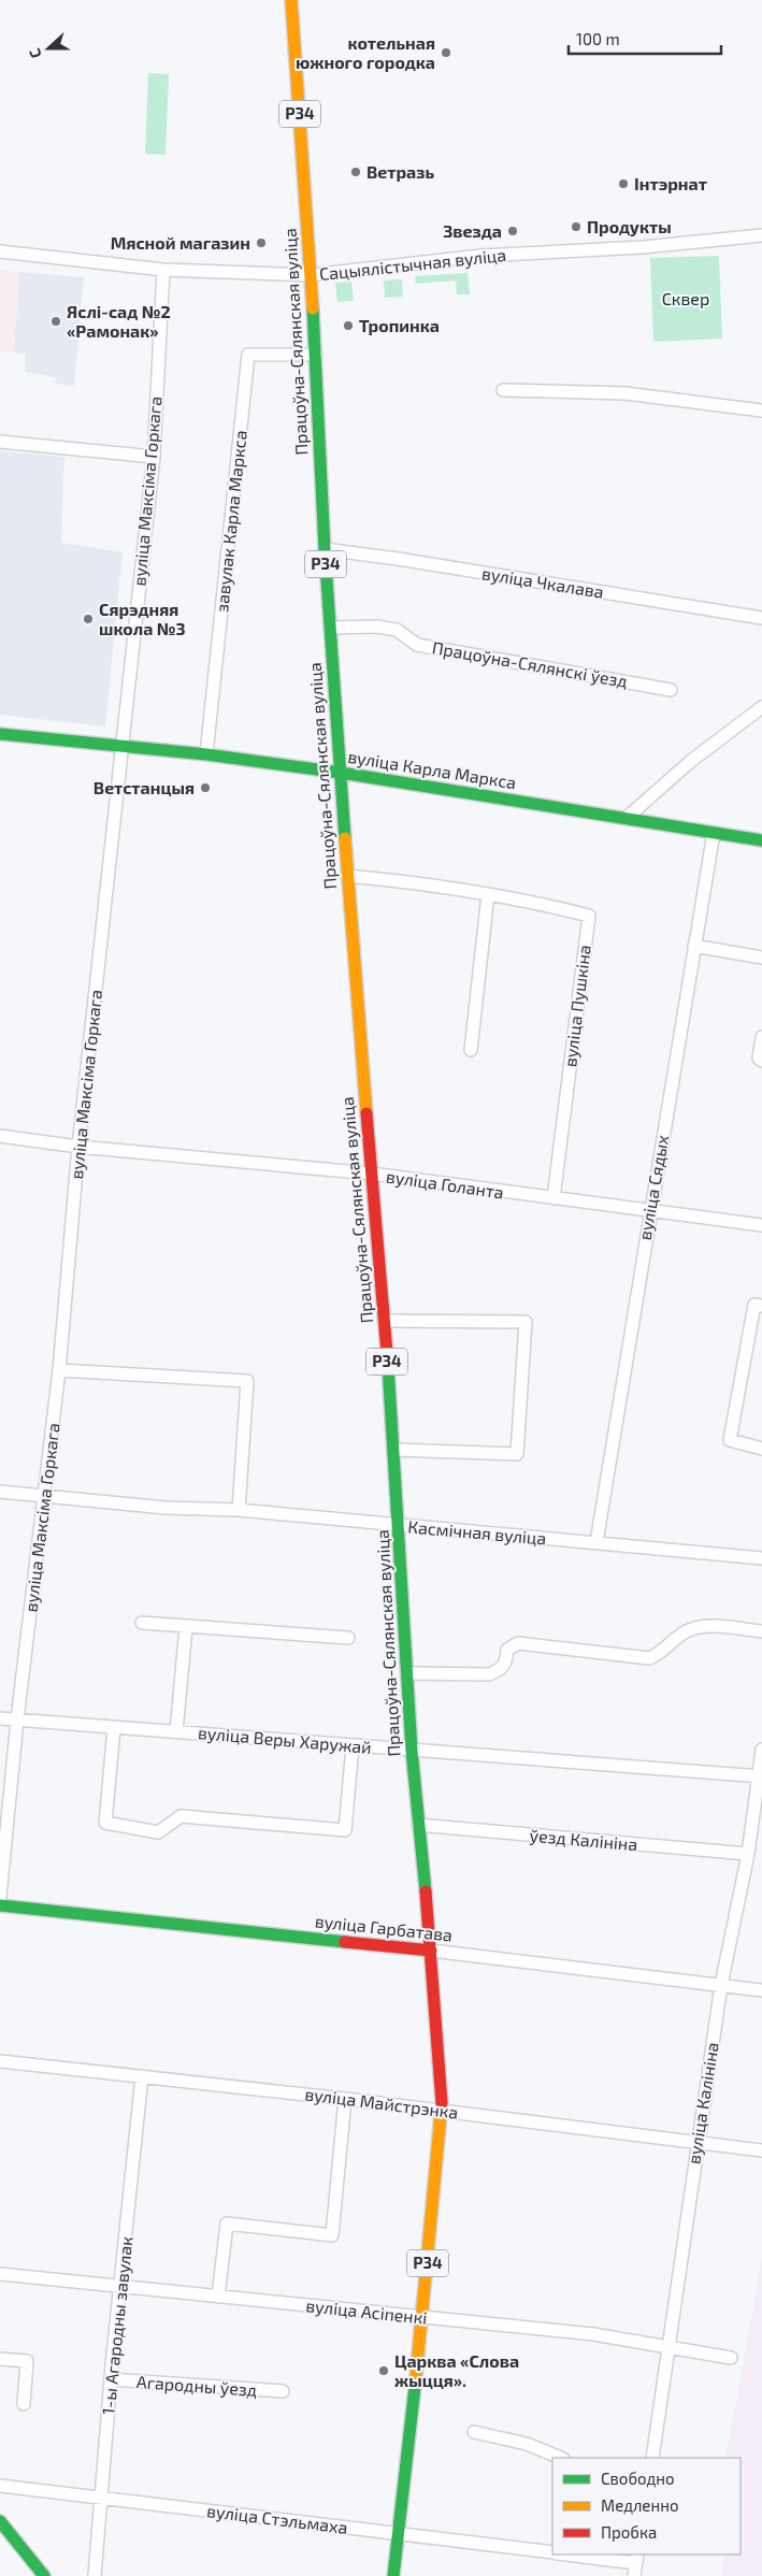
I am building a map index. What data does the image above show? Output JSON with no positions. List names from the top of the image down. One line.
{"streets":{"main road":["Р34","Працоўна-Сялянская вуліца","вуліца Карла Маркса","вуліца Гарбатава"],"street":["Сацыялістычная вуліца","вуліца Максіма Горкага","завулак Карла Маркса","вуліца Чкалава","Працоўна-Сялянскі ўезд","вуліца Пушкіна","вуліца Голанта","вуліца Сядых","Касмічная вуліца","вуліца Веры Харужай","ўезд Калініна","вуліца Майстрэнка","вуліца Калініна","вуліца Асіпенкі","1-ы Агародны завулак","Агародны ўезд","вуліца Стэльмаха"]},"crossings":[["Сацыялістычная вуліца","Працоўна-Сялянская вуліца"],["Сацыялістычная вуліца","вуліца Максіма Горкага"],["Працоўна-Сялянская вуліца","завулак Карла Маркса"],["Працоўна-Сялянская вуліца","вуліца Чкалава"],["Працоўна-Сялянская вуліца","Працоўна-Сялянскі ўезд"],["Працоўна-Сялянская вуліца","вуліца Карла Маркса"],["Працоўна-Сялянская вуліца","вуліца Пушкіна"],["Працоўна-Сялянская вуліца","вуліца Голанта"],["Працоўна-Сялянская вуліца","Касмічная вуліца"],["Працоўна-Сялянская вуліца","вуліца Веры Харужай"],["Працоўна-Сялянская вуліца","ўезд Калініна"],["Працоўна-Сялянская вуліца","вуліца Гарбатава"],["Працоўна-Сялянская вуліца","вуліца Майстрэнка"],["Працоўна-Сялянская вуліца","вуліца Асіпенкі"],["Працоўна-Сялянская вуліца","вуліца Стэльмаха"],["вуліца Максіма Горкага","вуліца Карла Маркса"],["вуліца Максіма Горкага","вуліца Голанта"],["вуліца Максіма Горкага","Касмічная вуліца"],["вуліца Максіма Горкага","вуліца Веры Харужай"],["завулак Карла Маркса","вуліца Карла Маркса"],["вуліца Карла Маркса","вуліца Сядых"],["вуліца Пушкіна","вуліца Голанта"],["вуліца Голанта","вуліца Сядых"],["вуліца Сядых","Касмічная вуліца"],["вуліца Веры Харужай","вуліца Калініна"],["ўезд Калініна","вуліца Калініна"],["вуліца Гарбатава","вуліца Калініна"],["вуліца Майстрэнка","вуліца Калініна"],["вуліца Майстрэнка","1-ы Агародны завулак"],["вуліца Калініна","вуліца Асіпенкі"],["вуліца Асіпенкі","1-ы Агародны завулак"],["1-ы Агародны завулак","Агародны ўезд"],["1-ы Агародны завулак","вуліца Стэльмаха"]],"parks":["Сквер"],"places":["котельная южного городка","Ветразь","Інтэрнат","Продукты","Звезда","Мясной магазин","Яслі-сад №2 «Рамонак»","Тропинка","Сярэдняя школа №3","Ветстанцыя","Царква «Слова жыцця»."],"legend":["Свободно","Медленно","Пробка"],"scale_bar":"100 m","north":"left"}
